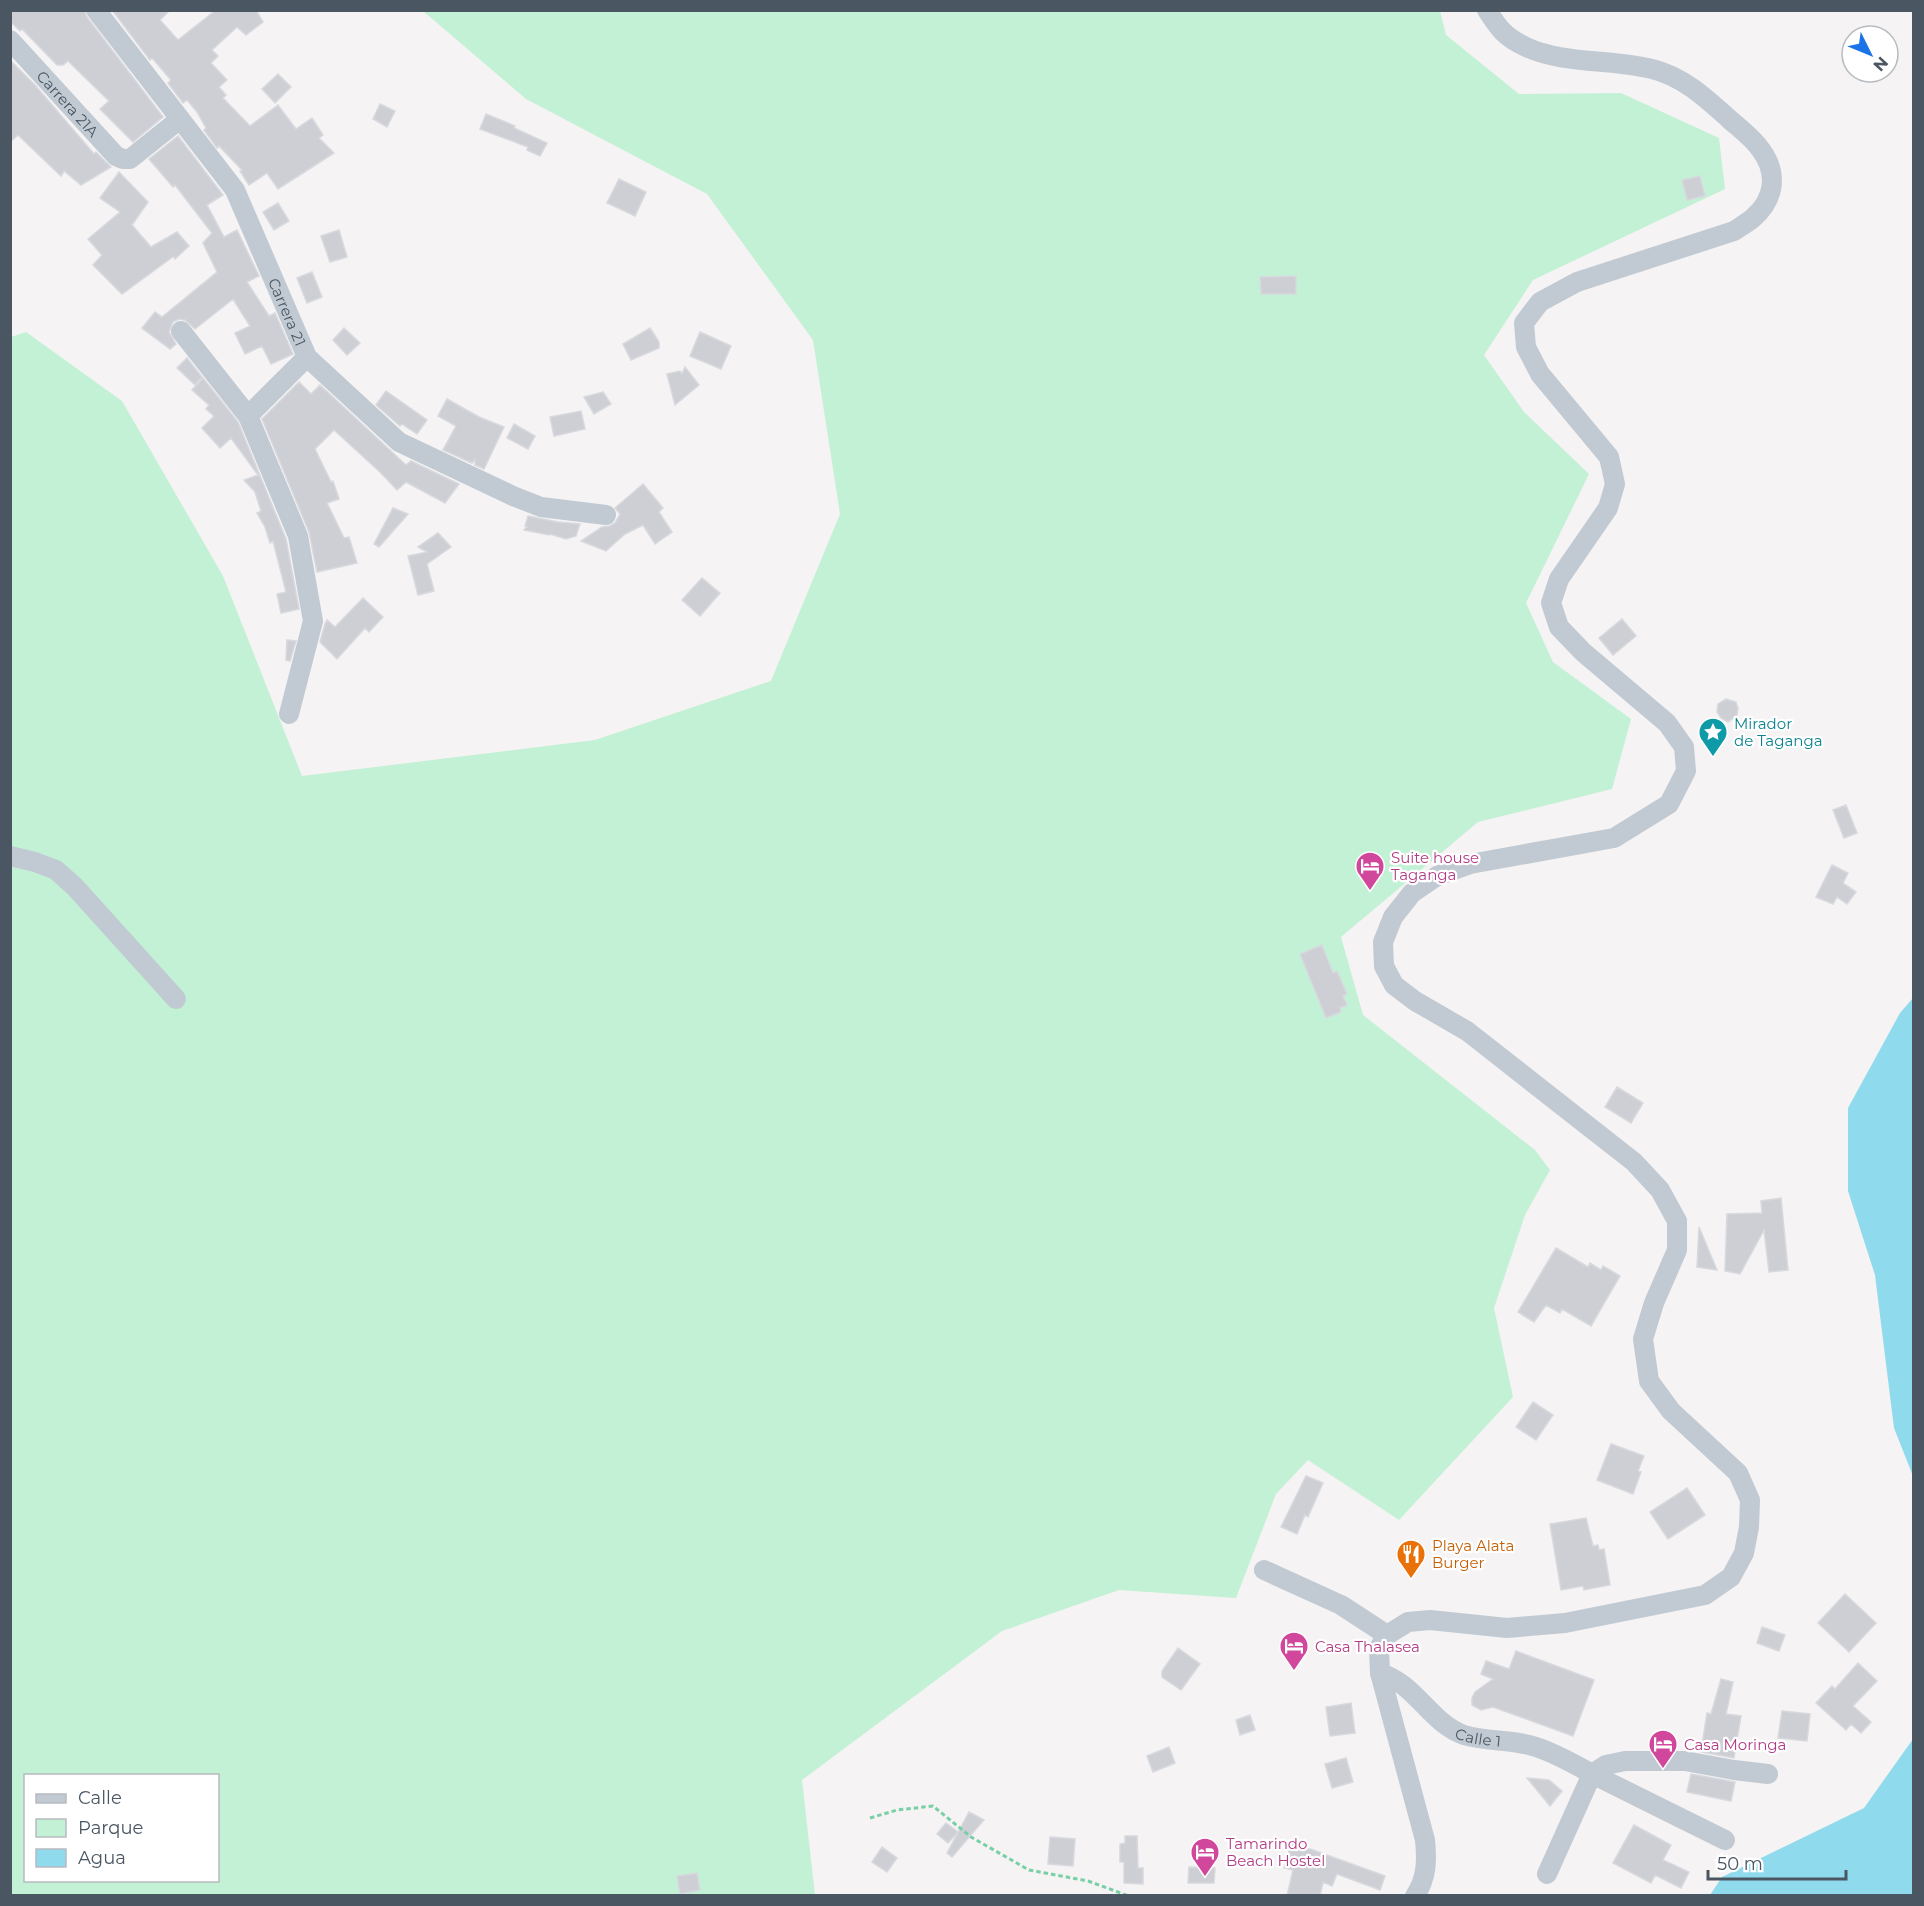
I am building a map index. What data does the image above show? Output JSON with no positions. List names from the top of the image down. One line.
{"streets":{"street":["Carrera 21A","Carrera 21","Calle 1"]},"crossings":[["Carrera 21A","Carrera 21"]],"places":{"place":["Mirador de Taganga"],"hotel":["Suite house Taganga","Casa Thalasea","Casa Moringa","Tamarindo Beach Hostel"],"restaurant":["Playa Alata Burger"]},"legend":["Calle","Parque","Agua"],"scale_bar":"50 m","north":"bottom right"}
